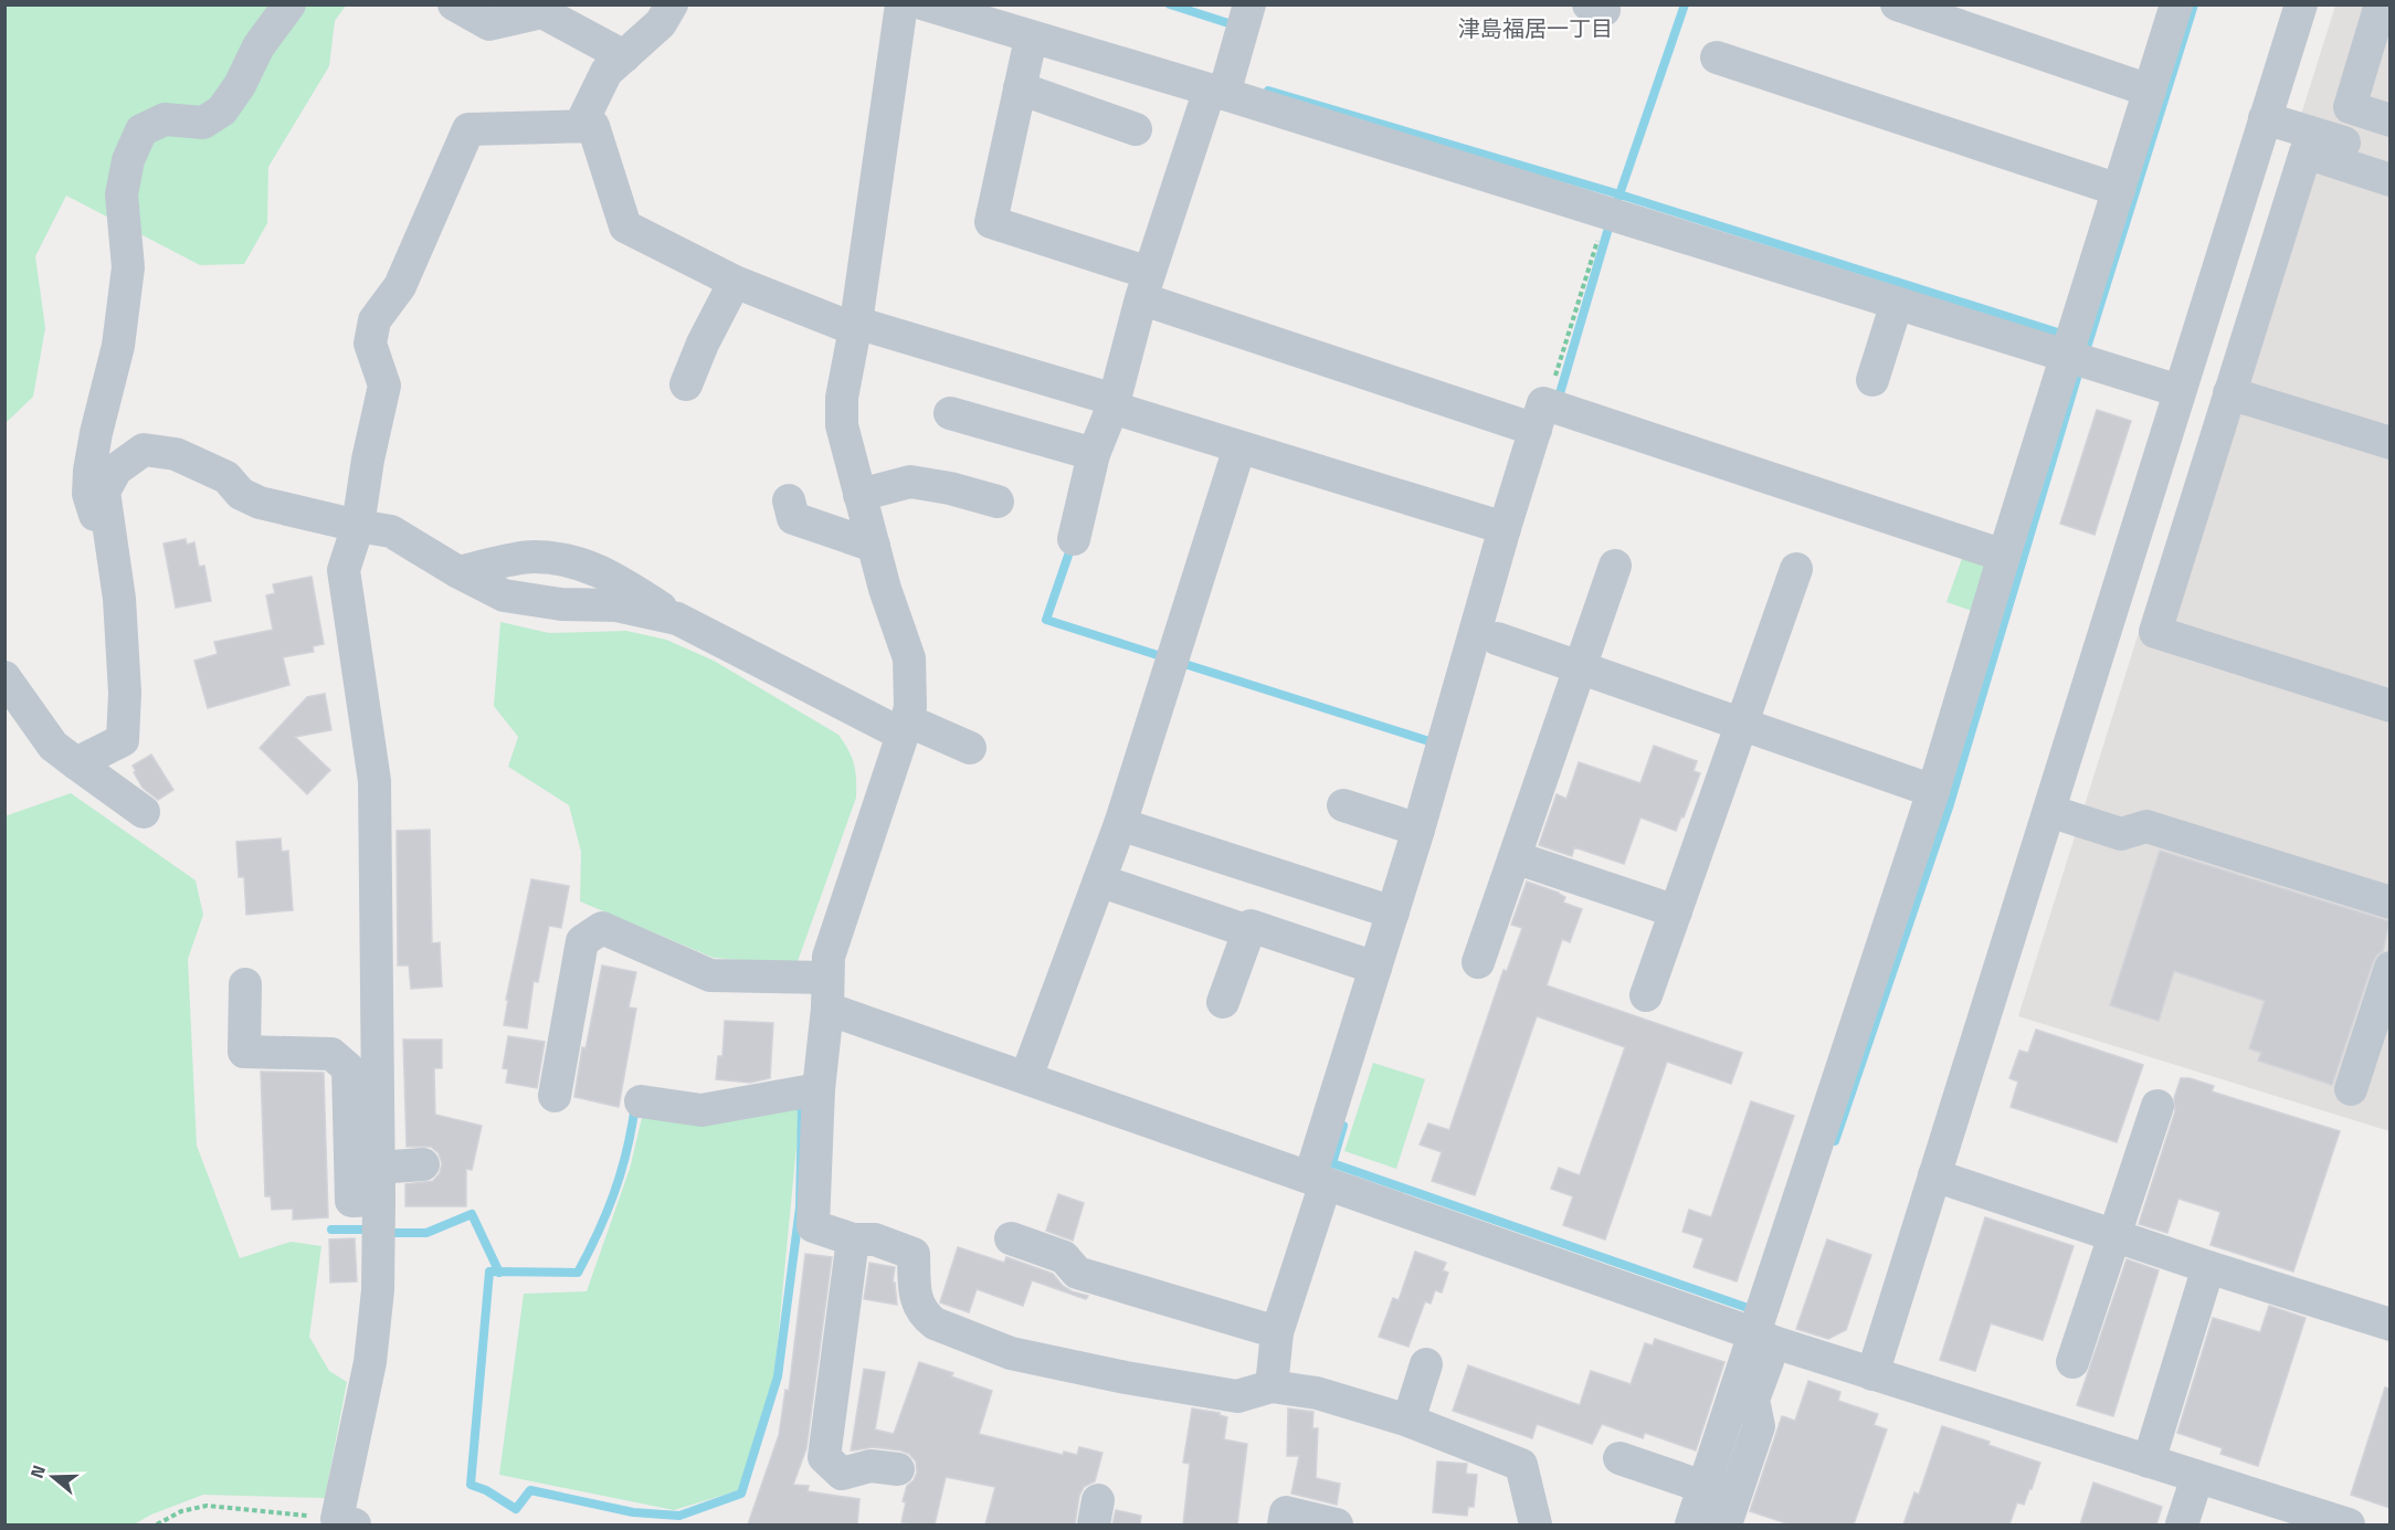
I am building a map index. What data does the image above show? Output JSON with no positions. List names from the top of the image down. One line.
{"districts":["津島福居一丁目"],"north":"left"}
